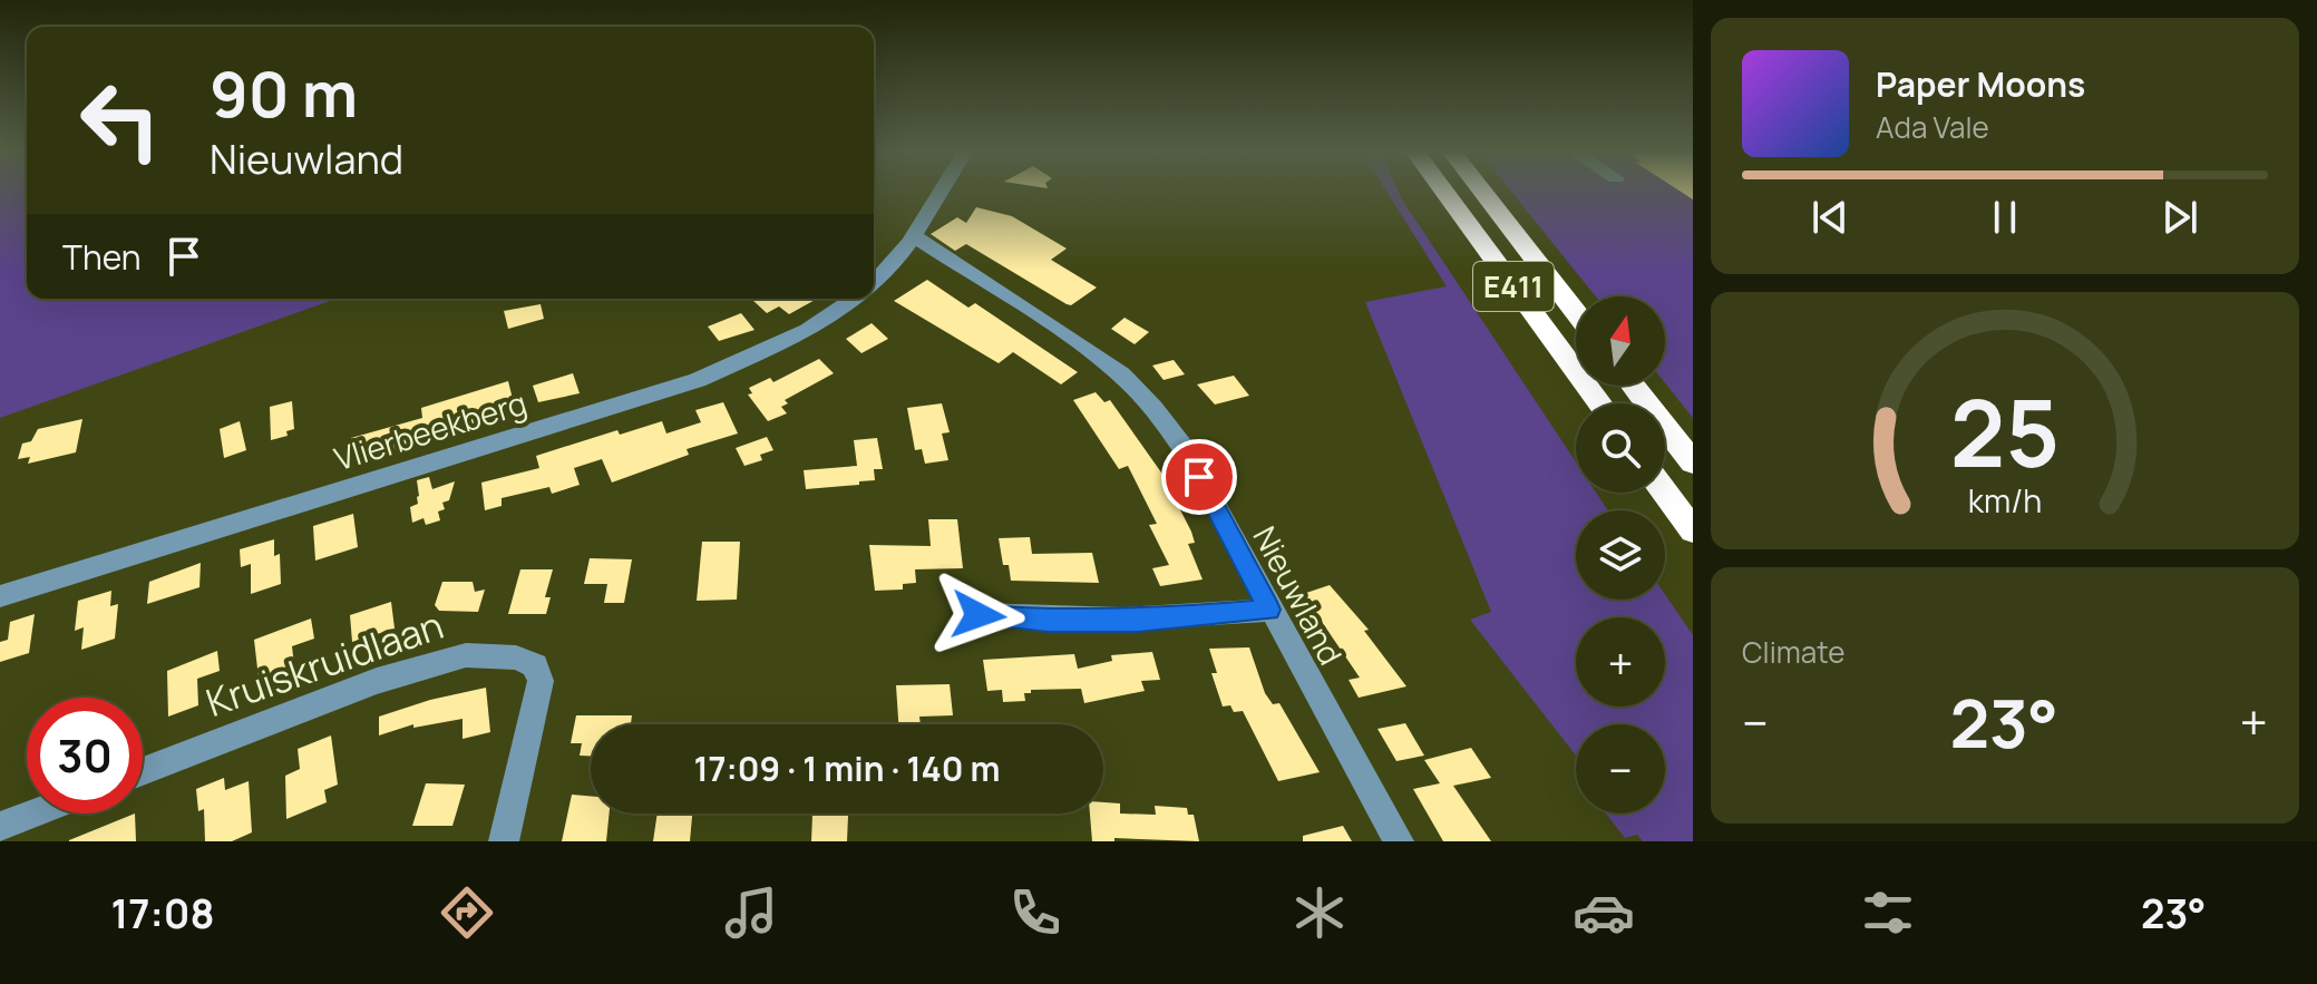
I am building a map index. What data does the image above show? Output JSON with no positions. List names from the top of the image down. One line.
{"streets":{"highway":["E411"],"street":["Vlierbeekberg","Nieuwland","Kruiskruidlaan"]},"crossings":[["Vlierbeekberg","Nieuwland"]],"north":"top","page":{"turn":["90 m","Nieuwland"],"song":["Paper Moons","Ada Vale"],"then":"Then","map_buttons":["+","−"],"tile":"Climate","heat":["−","23°","+"],"limit":"30","trip":"17:09 · 1 min · 140 m","tabs":["17:08","23°"],"gauge":["25","km/h"]}}
